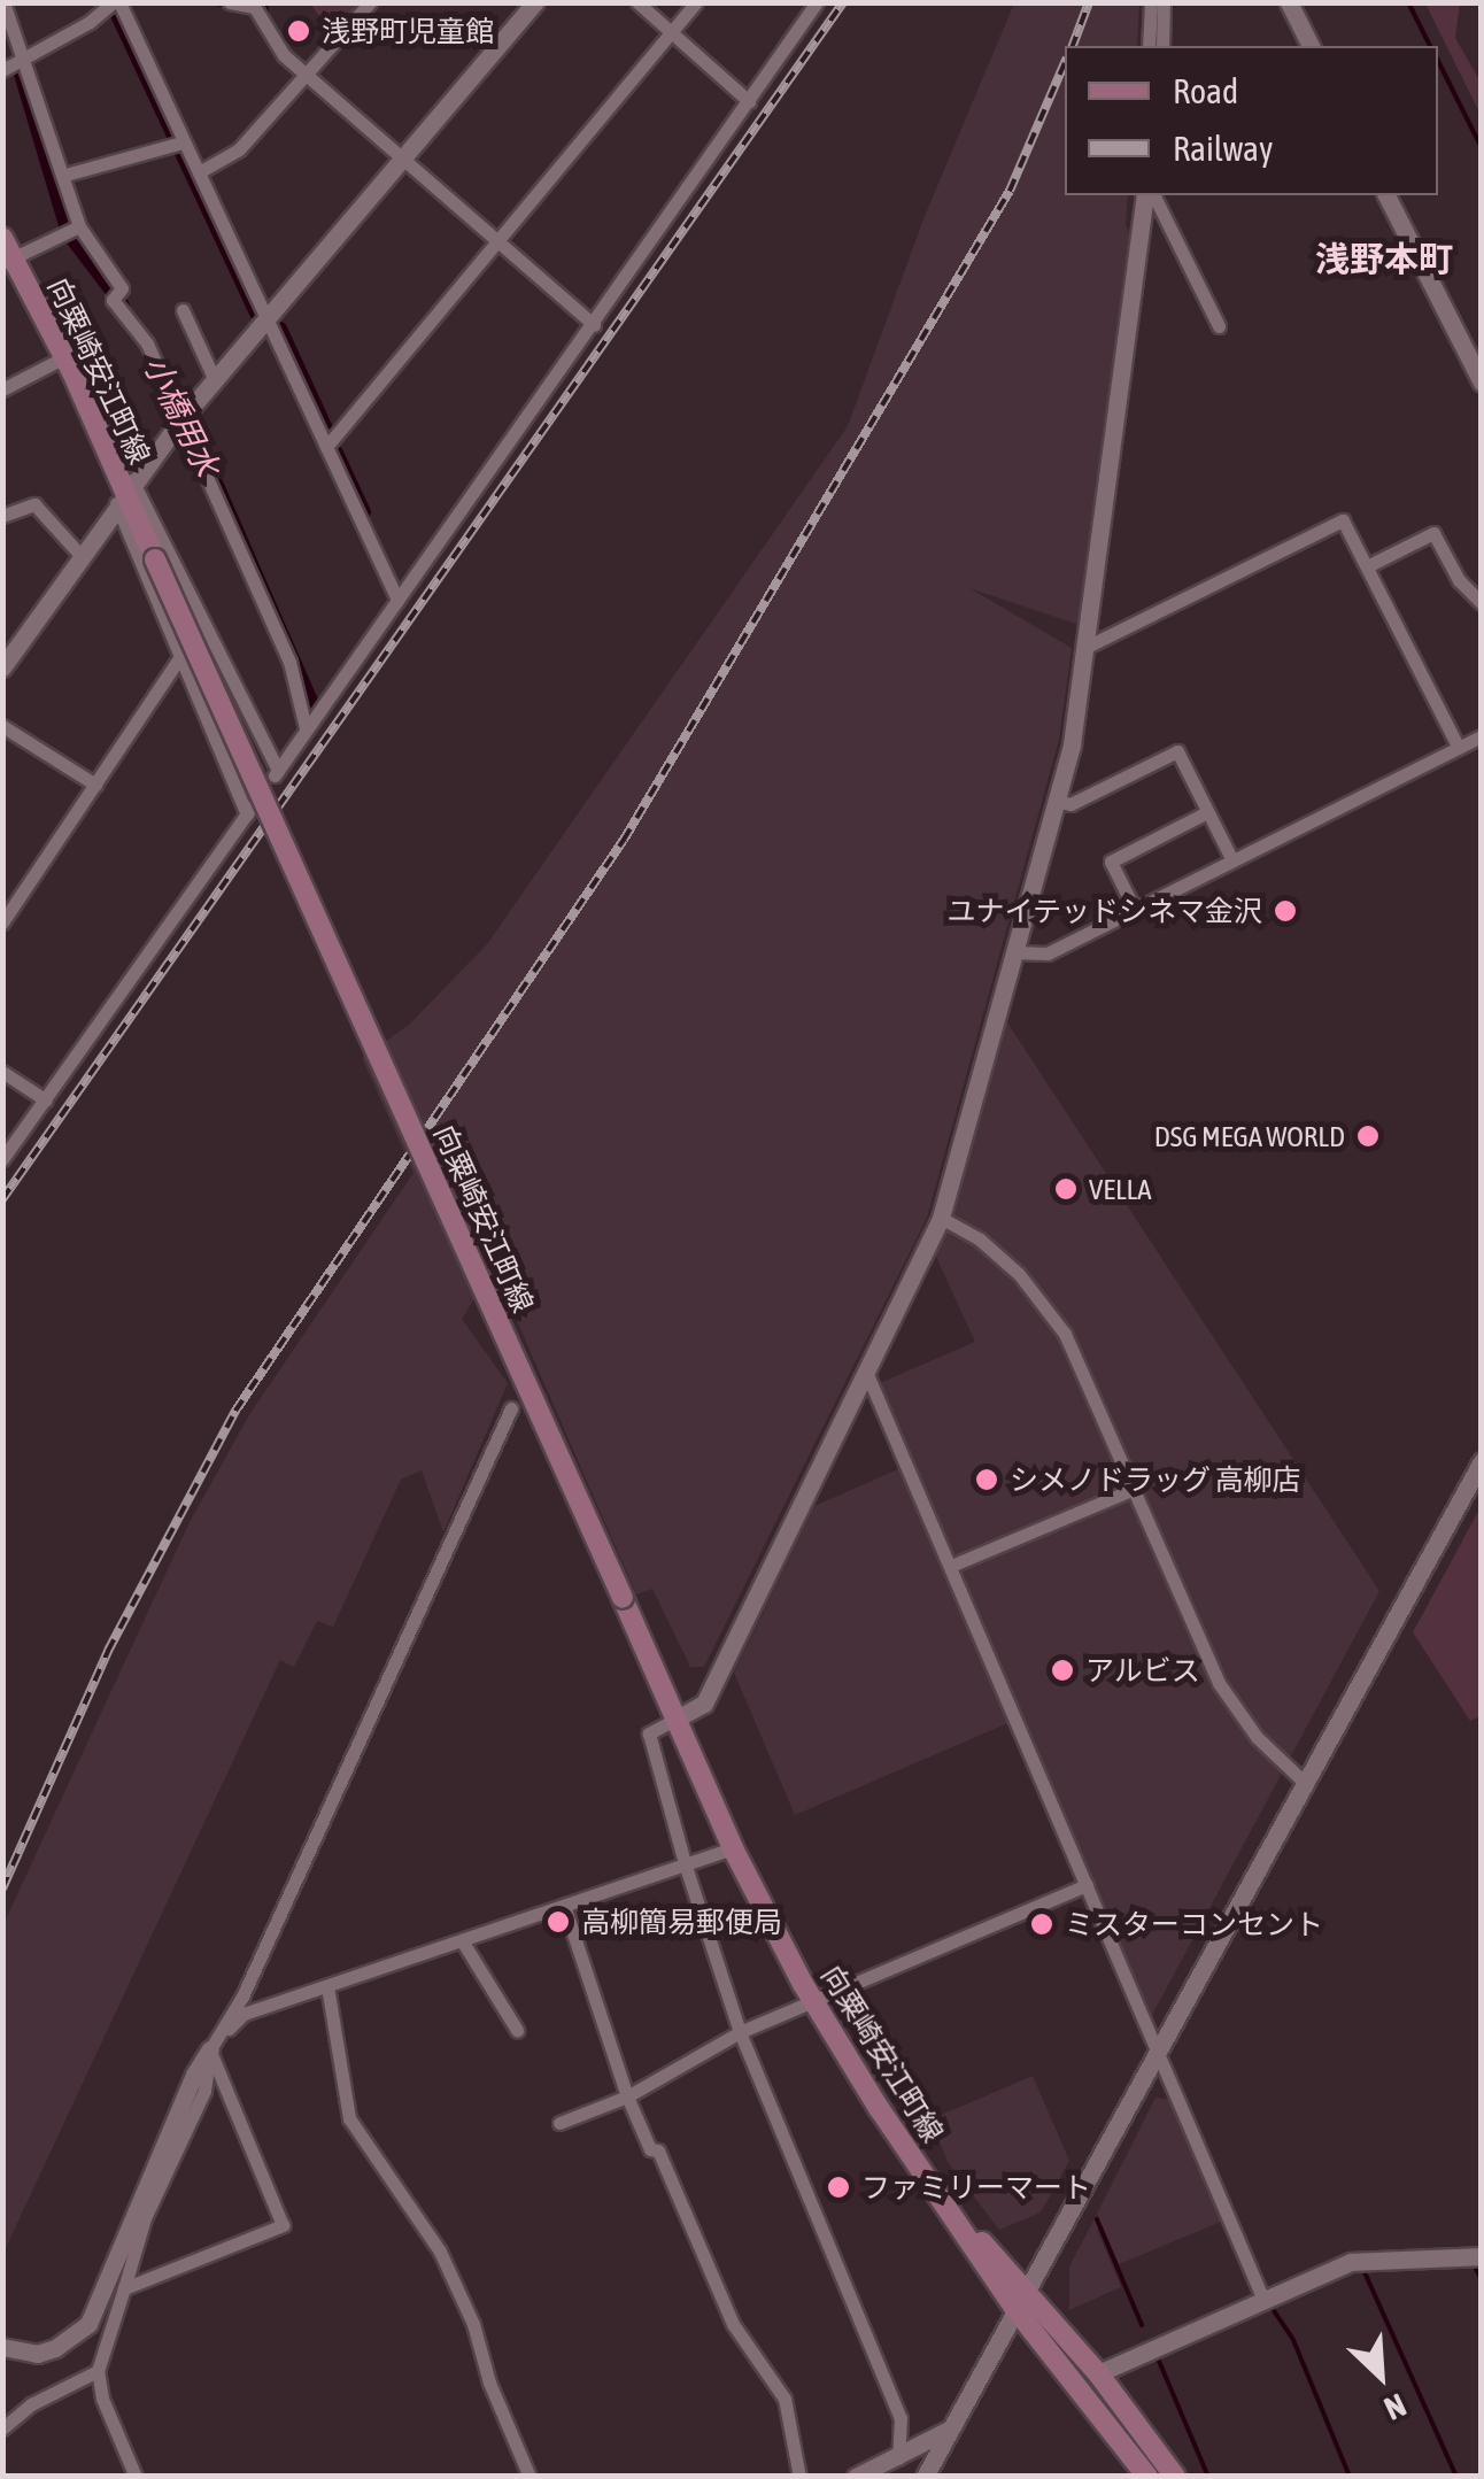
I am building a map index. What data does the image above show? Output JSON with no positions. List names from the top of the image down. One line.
{"streets":{"main road":["向粟崎安江町線"]},"districts":["浅野本町"],"water":["小橋用水"],"places":["浅野町児童館","ユナイテッドシネマ金沢","DSG MEGA WORLD","VELLA","シメノドラッグ 高柳店","アルビス","高柳簡易郵便局","ミスターコンセント","ファミリーマート"],"legend":["Road","Railway"],"north":"bottom right"}
